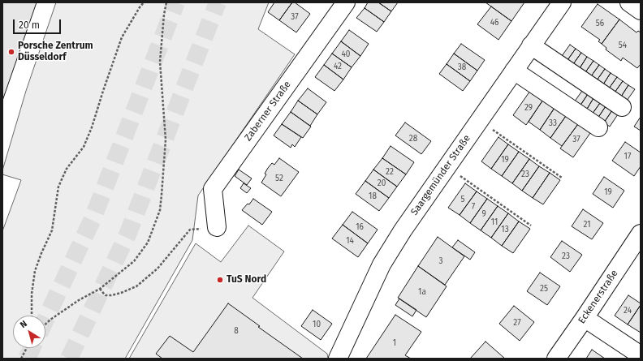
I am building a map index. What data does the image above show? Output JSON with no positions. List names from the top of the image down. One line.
{"streets":{"street":["Zaberner Straße","Saargemünder Straße","Eckenerstraße"]},"places":["Porsche Zentrum Düsseldorf","TuS Nord"],"house_numbers":["37","46","56","54","40","42","38","29","33","28","37","17","19","22","23","52","20","19","18","5","7","9","11","21","16","13","14","23","3","25","1a","24","27","10","8","1"],"scale_bar":"20 m","north":"top left"}
